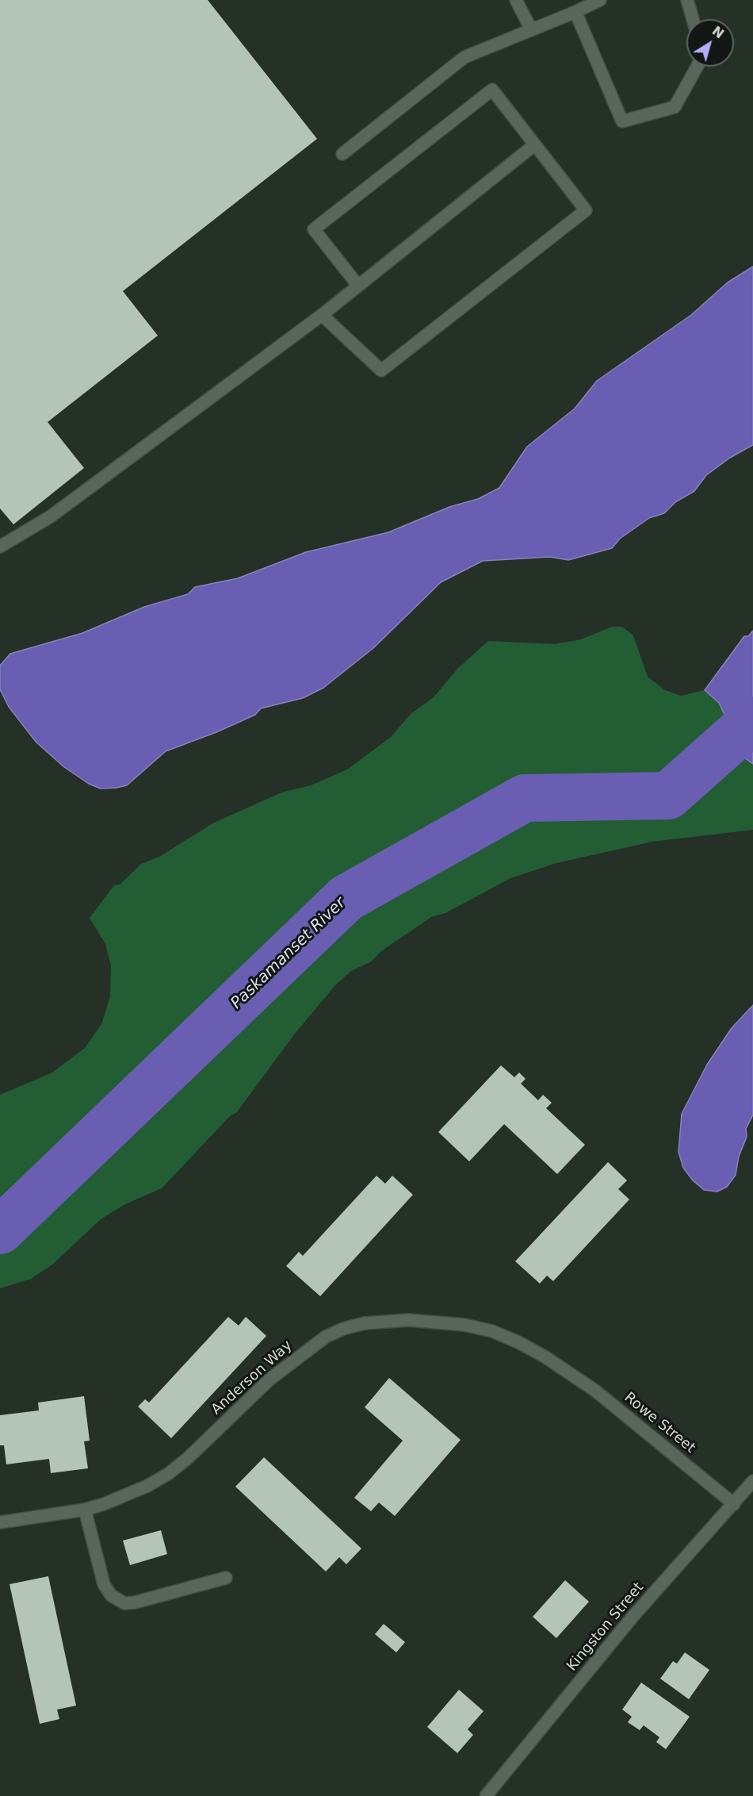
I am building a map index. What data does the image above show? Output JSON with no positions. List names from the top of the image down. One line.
{"streets":{"street":["Anderson Way","Rowe Street","Kingston Street"]},"crossings":[["Anderson Way","Rowe Street"],["Rowe Street","Kingston Street"]],"water":["Paskamanset River"],"north":"top right"}
